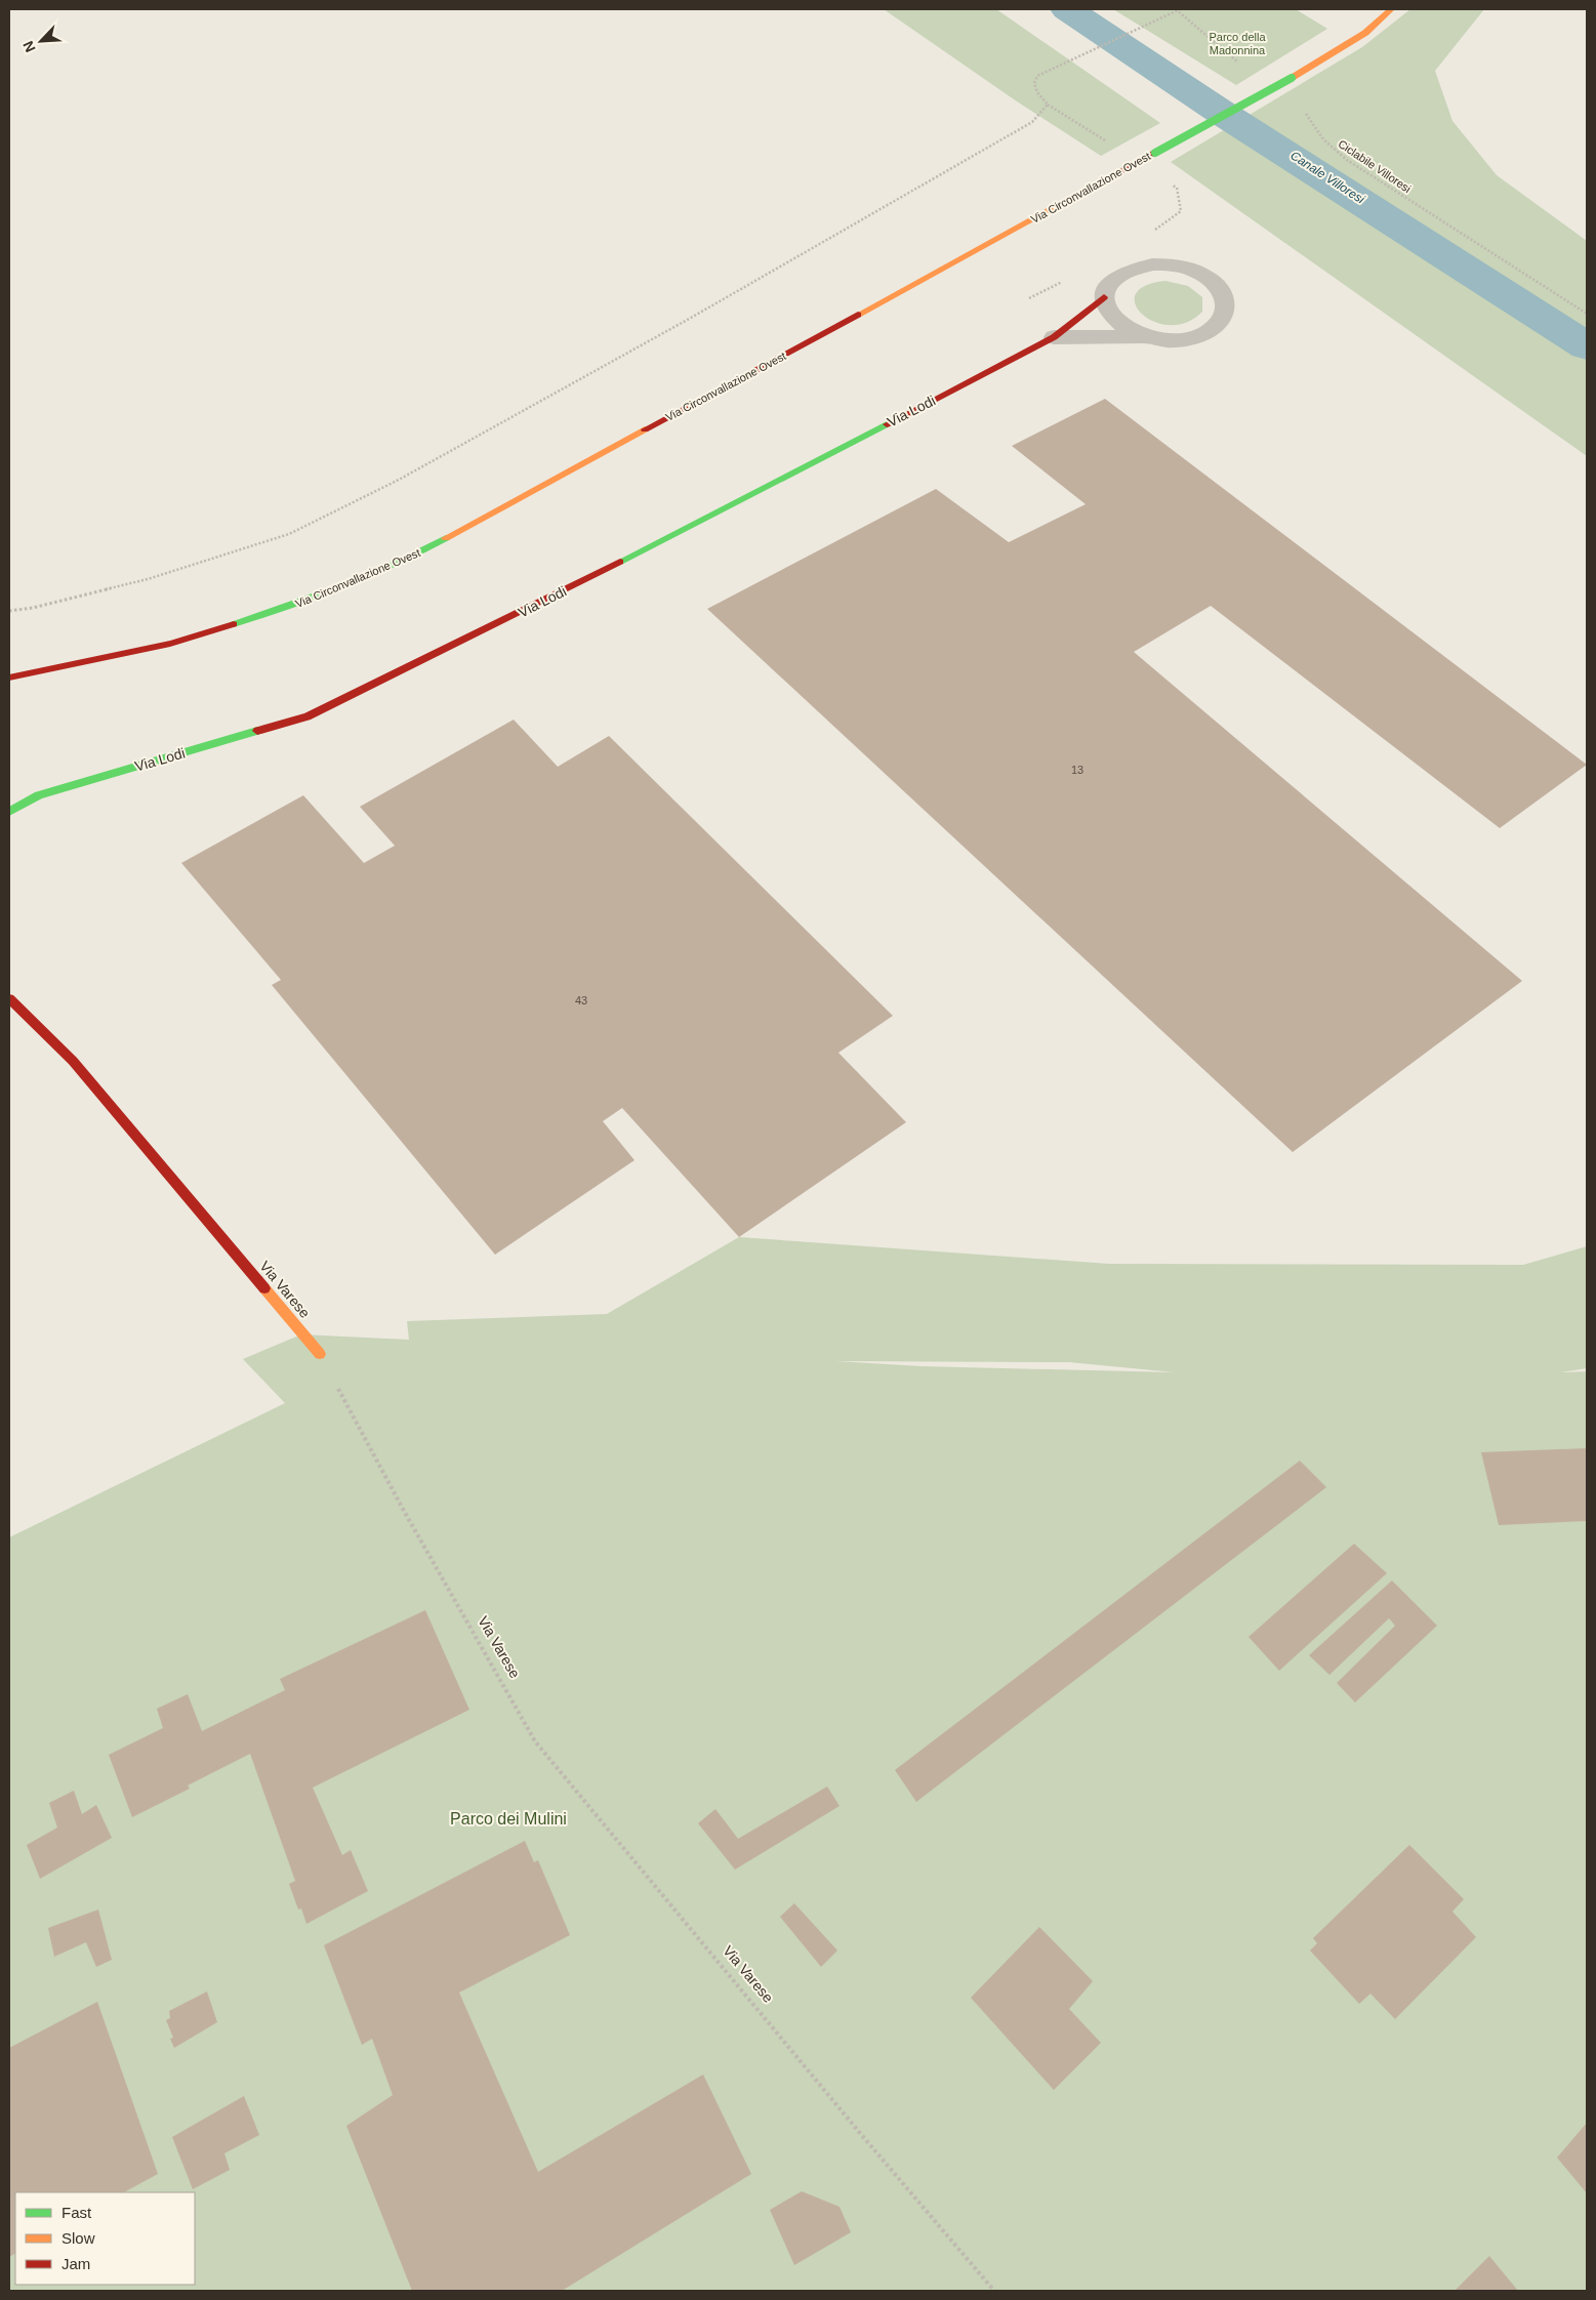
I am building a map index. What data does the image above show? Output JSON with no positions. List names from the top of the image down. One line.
{"streets":{"main road":["Via Circonvallazione Ovest","Via Lodi","Via Varese"],"path":["Ciclabile Villoresi"]},"water":["Canale Villoresi"],"parks":["Parco della Madonnina","Parco dei Mulini"],"house_numbers":["13","43"],"legend":["Fast","Slow","Jam"],"north":"bottom left"}
